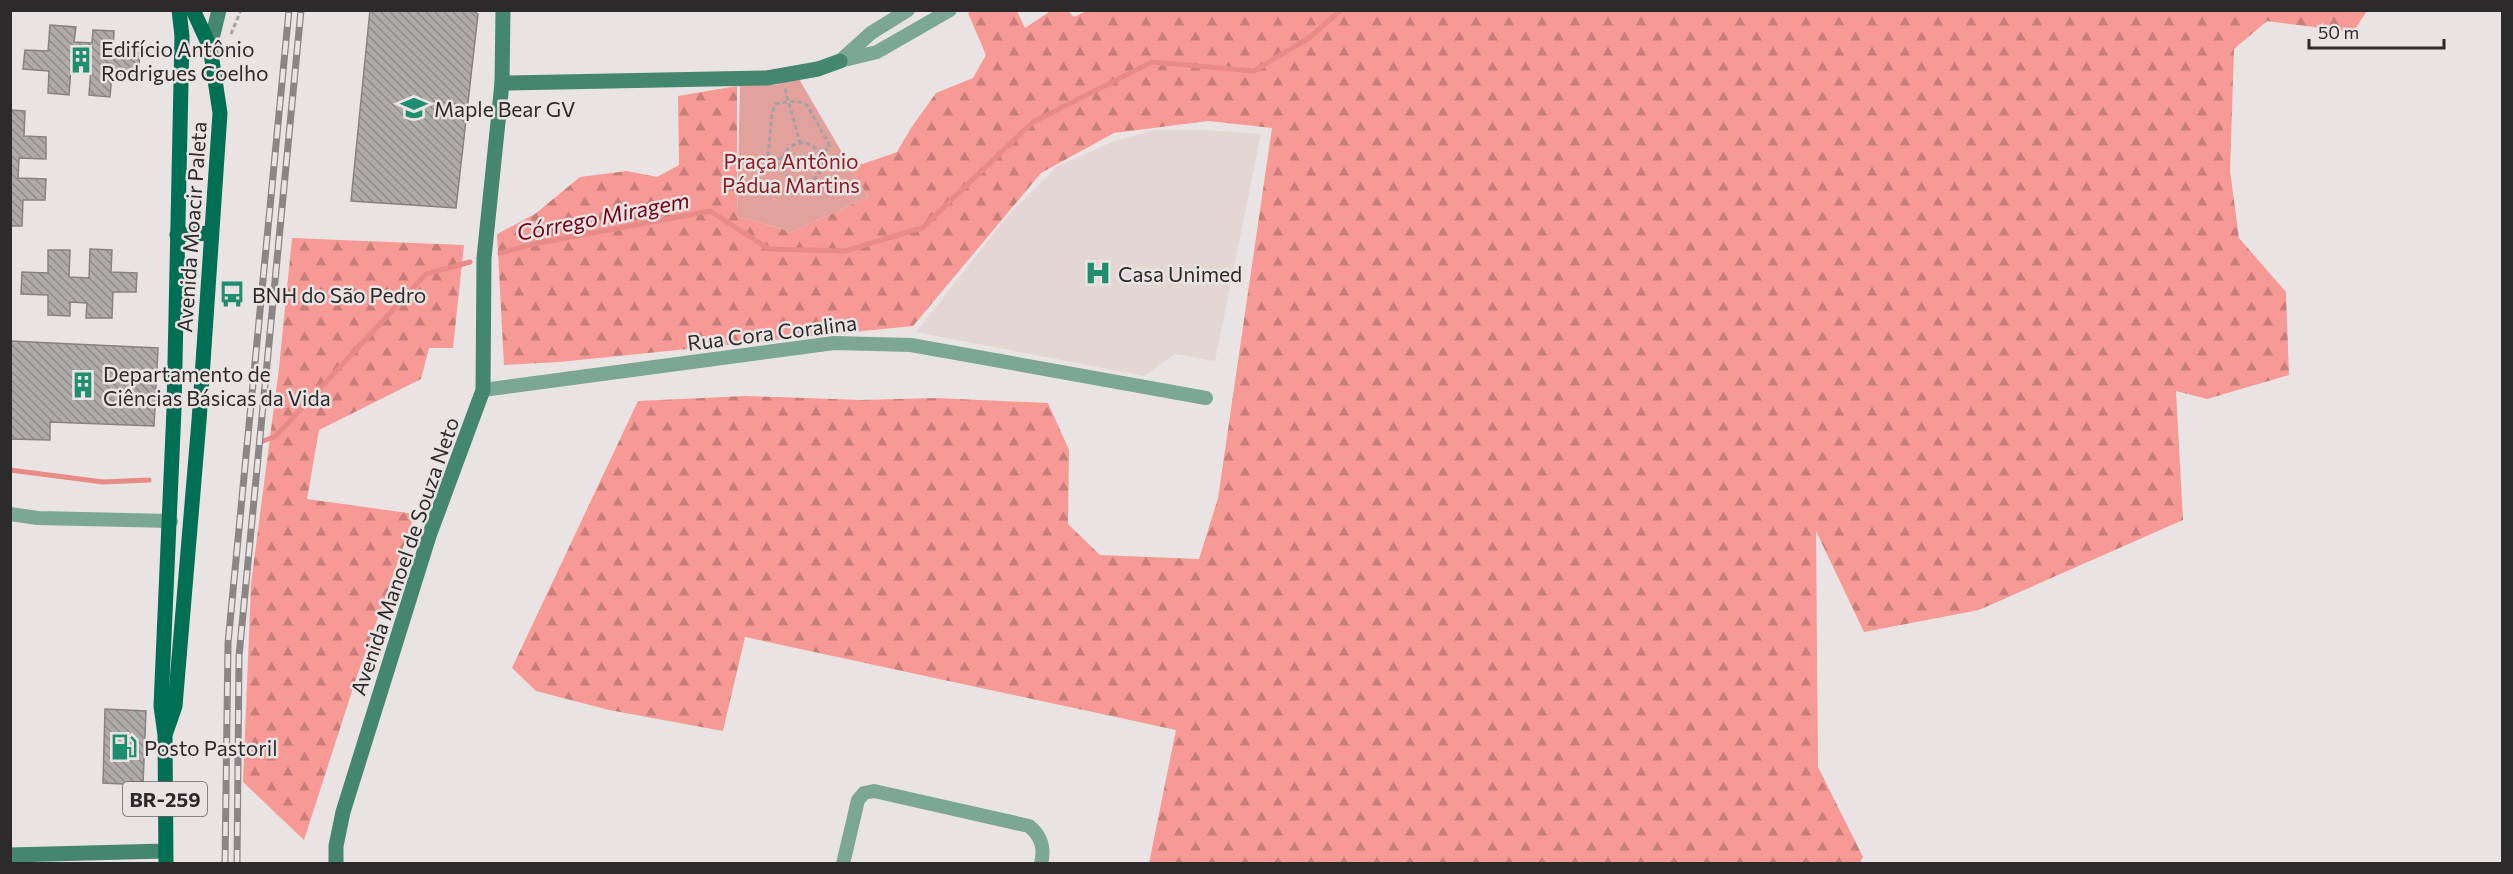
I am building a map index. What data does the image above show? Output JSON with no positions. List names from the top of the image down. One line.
{"streets":{"main road":["Avenida Moacir Paleta","BR-259"],"street":["Rua Cora Coralina","Avenida Manoel de Souza Neto"]},"crossings":[["Rua Cora Coralina","Avenida Manoel de Souza Neto"]],"water":["Córrego Miragem"],"parks":["Praça Antônio Pádua Martins"],"places":{"building":["Edifício Antônio Rodrigues Coelho","Departamento de Ciências Básicas da Vida"],"school or university":["Maple Bear GV"],"hospital":["Casa Unimed"],"bus stop":["BNH do São Pedro"],"fuel station":["Posto Pastoril"]},"scale_bar":"50 m"}
